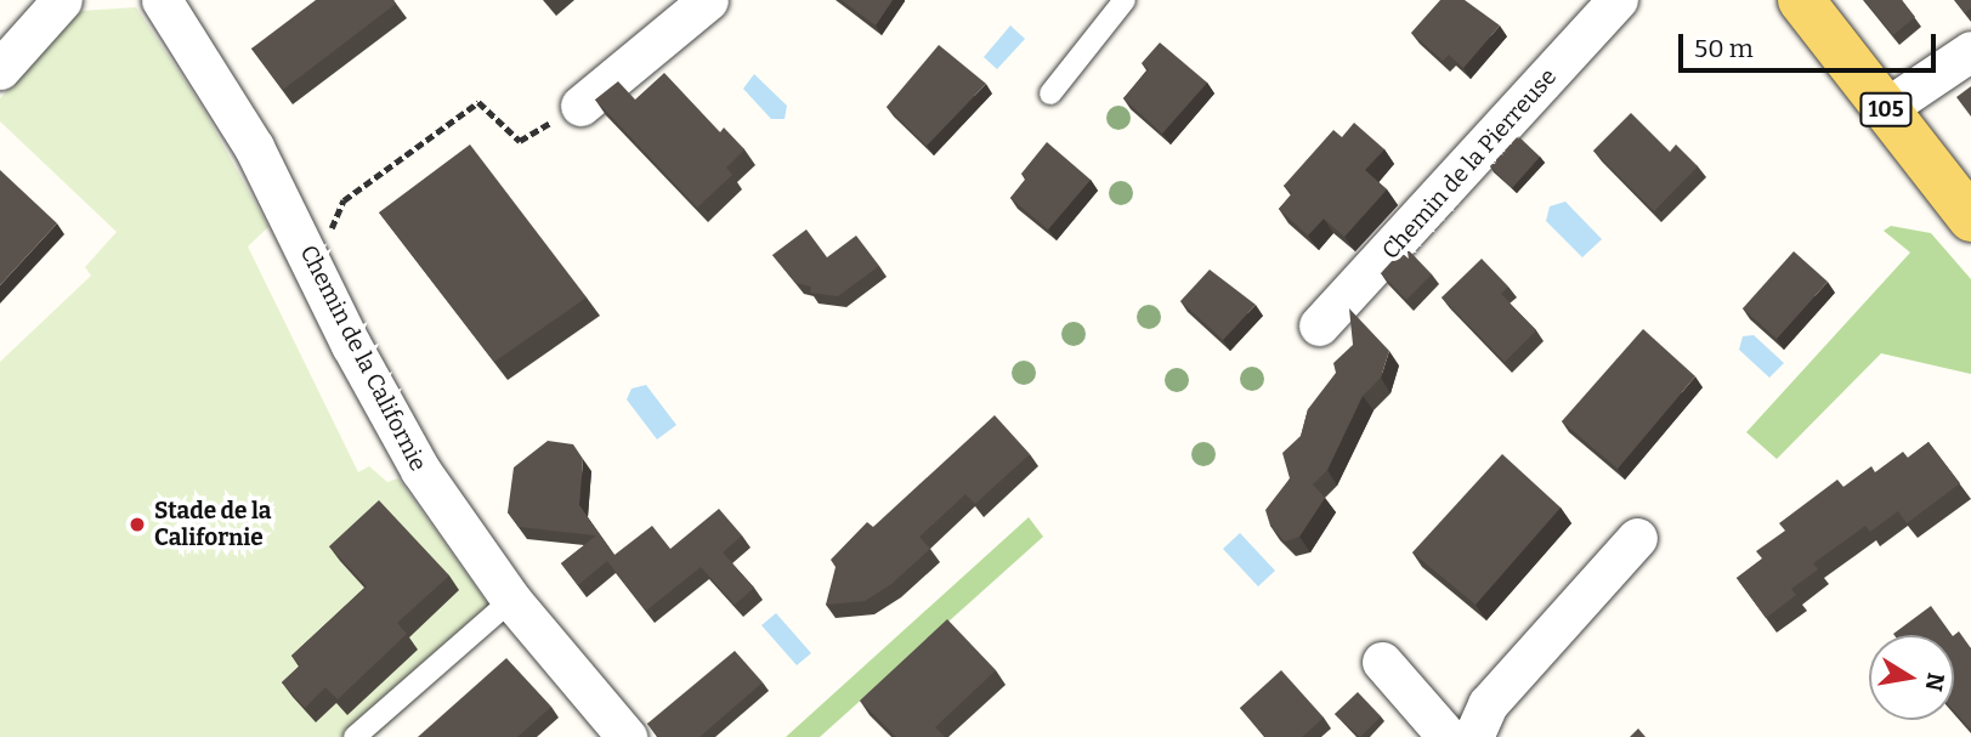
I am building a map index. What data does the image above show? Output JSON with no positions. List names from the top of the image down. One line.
{"streets":{"main road":["105"],"street":["Chemin de la Pierreuse","Chemin de la Californie"]},"places":["Stade de la Californie"],"scale_bar":"50 m","north":"right"}
